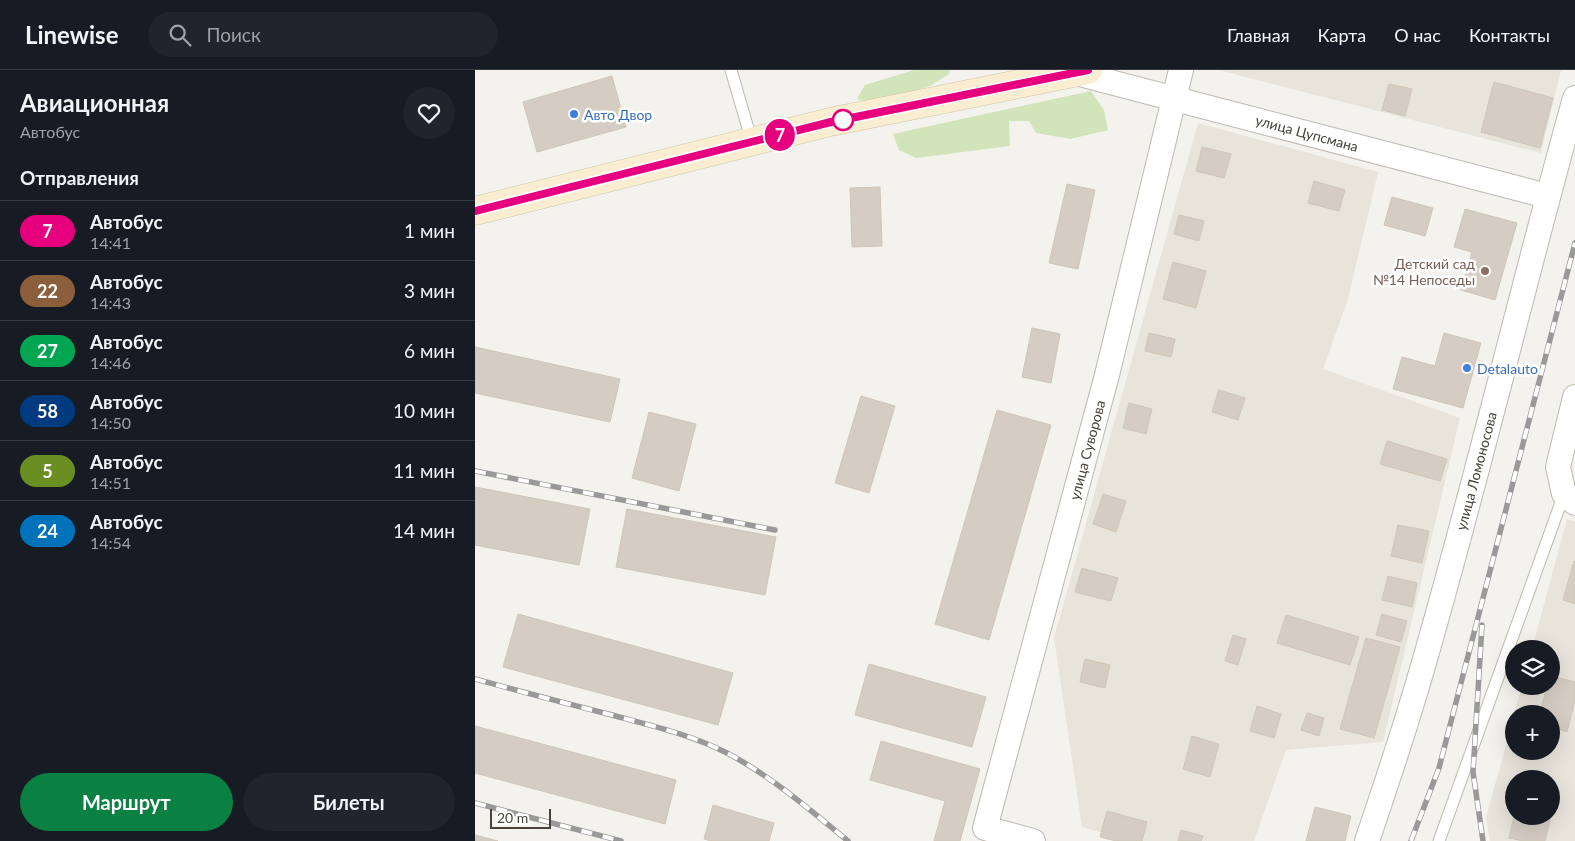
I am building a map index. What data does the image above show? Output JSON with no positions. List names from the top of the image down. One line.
{"streets":{"street":["улица Цупсмана","улица Суворова","улица Ломоносова"]},"crossings":[["улица Цупсмана","улица Суворова"],["улица Цупсмана","улица Ломоносова"]],"places":["Авто Двор","Детский сад №14 Непоседы","Detalauto"],"lines":["bus line 7"],"scale_bar":"20 m","page":{"header":"Linewise","search":"Поиск","nav":["Главная","Карта","О нас","Контакты"],"heading":[["Авиационная","Автобус"],"Отправления"],"on_map":"7","list":[{"mark":"7","name":"Автобус","note":"14:41","value":"1 мин"},{"mark":"22","name":"Автобус","note":"14:43","value":"3 мин"},{"mark":"27","name":"Автобус","note":"14:46","value":"6 мин"},{"mark":"58","name":"Автобус","note":"14:50","value":"10 мин"},{"mark":"5","name":"Автобус","note":"14:51","value":"11 мин"},{"mark":"24","name":"Автобус","note":"14:54","value":"14 мин"}],"map_buttons":["+","−"],"buttons":["Маршрут","Билеты"],"scale":"20 m"}}
